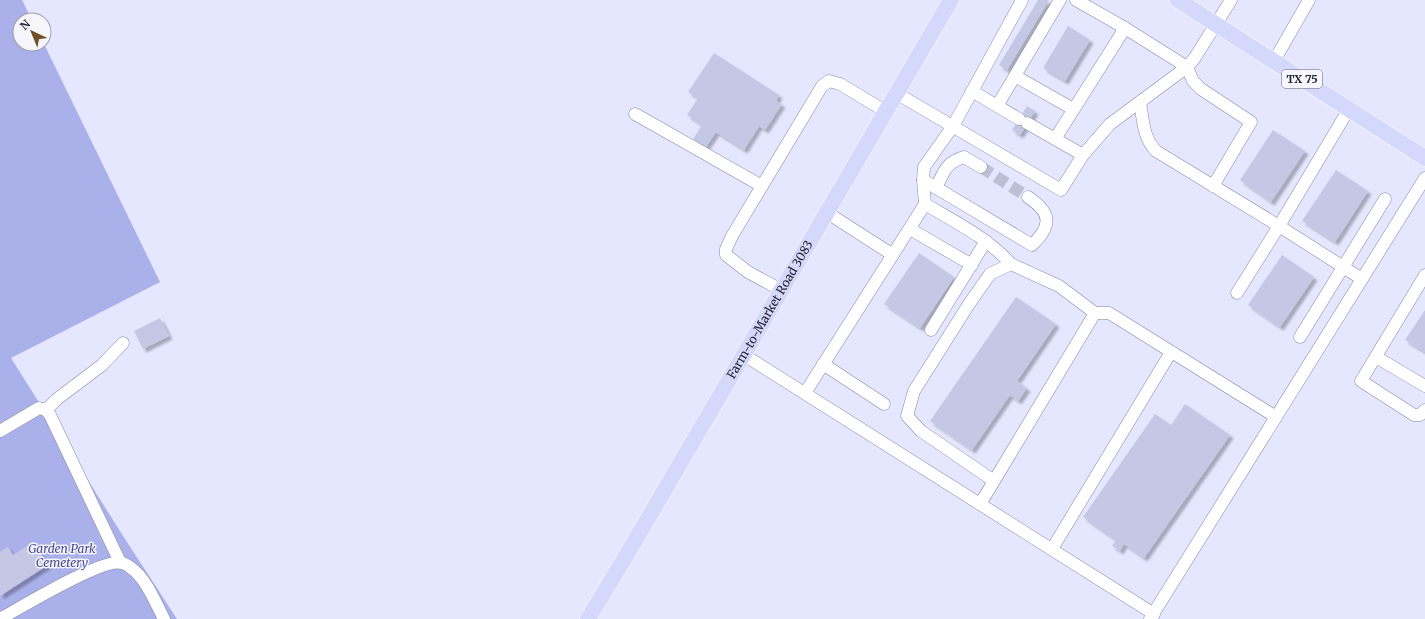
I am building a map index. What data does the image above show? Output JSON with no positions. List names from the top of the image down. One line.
{"streets":{"main road":["TX 75","Farm-to-Market Road 3083"]},"parks":["Garden Park Cemetery"],"north":"top left"}
